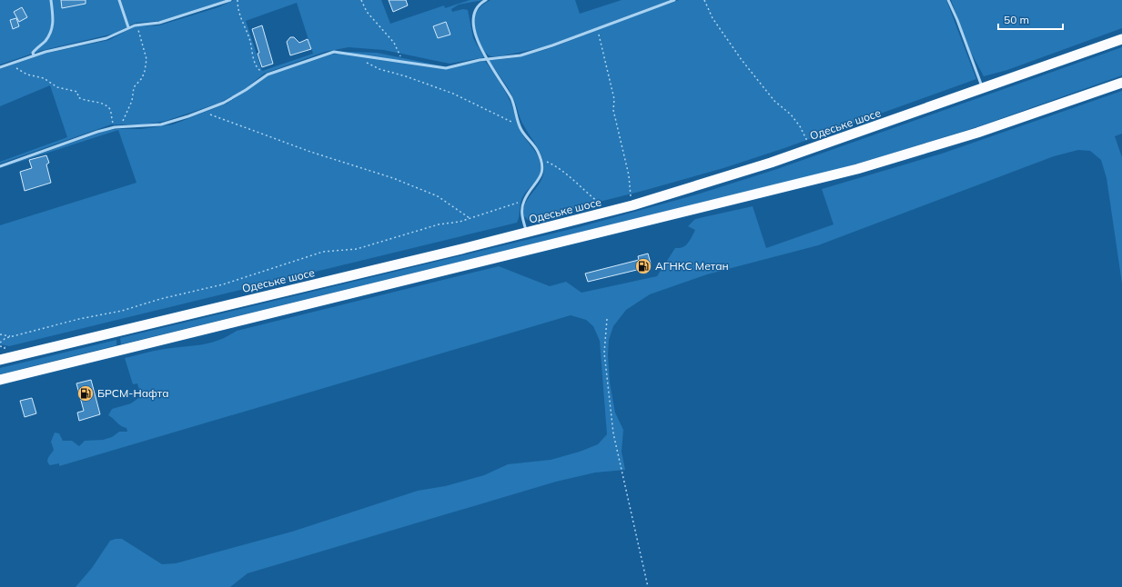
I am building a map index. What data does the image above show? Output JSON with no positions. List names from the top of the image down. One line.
{"streets":{"highway":["Одеське шосе"]},"places":{"fuel station":["АГНКС Метан","БРСМ-Нафта"]},"scale_bar":"50 m"}
